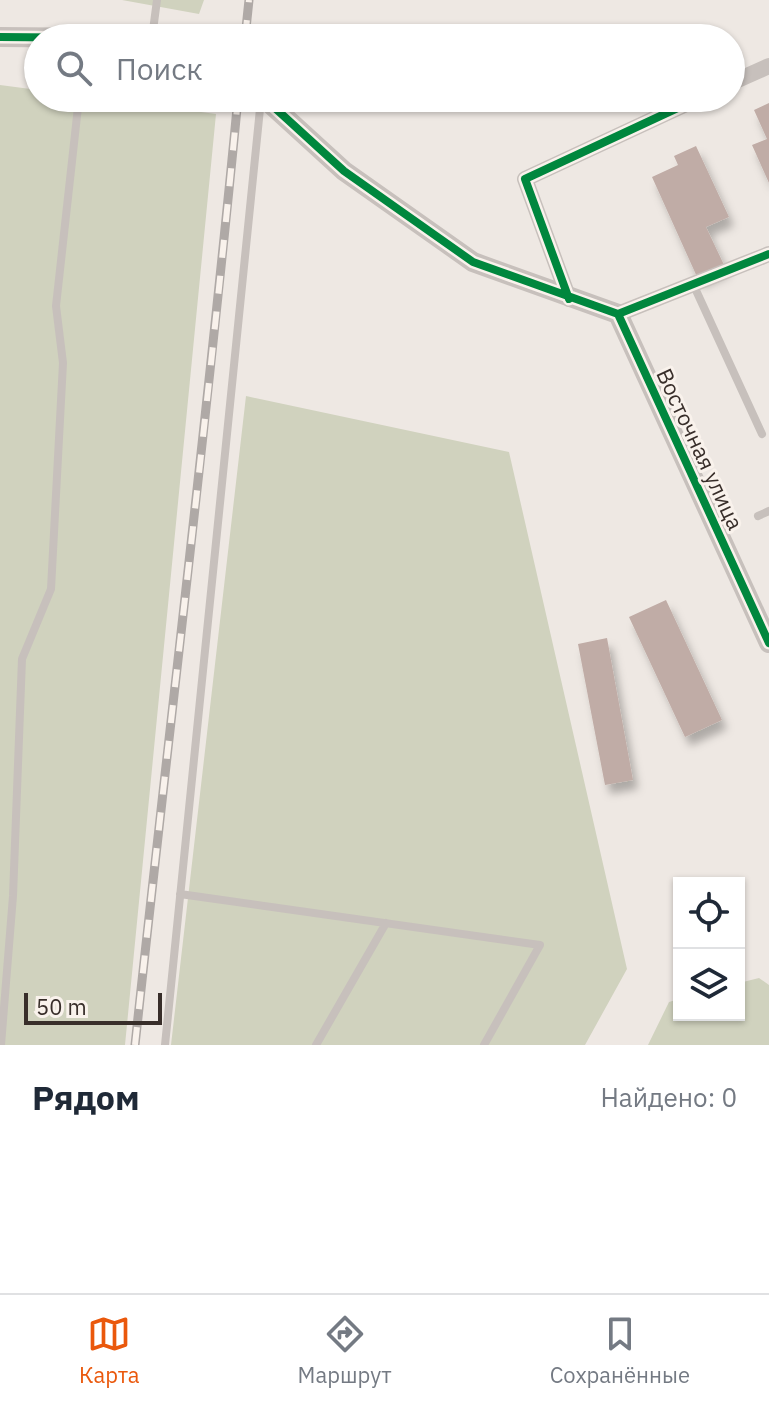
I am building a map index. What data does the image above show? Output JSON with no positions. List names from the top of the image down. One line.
{"streets":{"street":["Восточная улица"]},"scale_bar":"50 m","page":{"search":"Поиск","scale":"50 m","heading":["Рядом","Найдено: 0"],"nav":["Карта","Маршрут","Сохранённые"]}}
